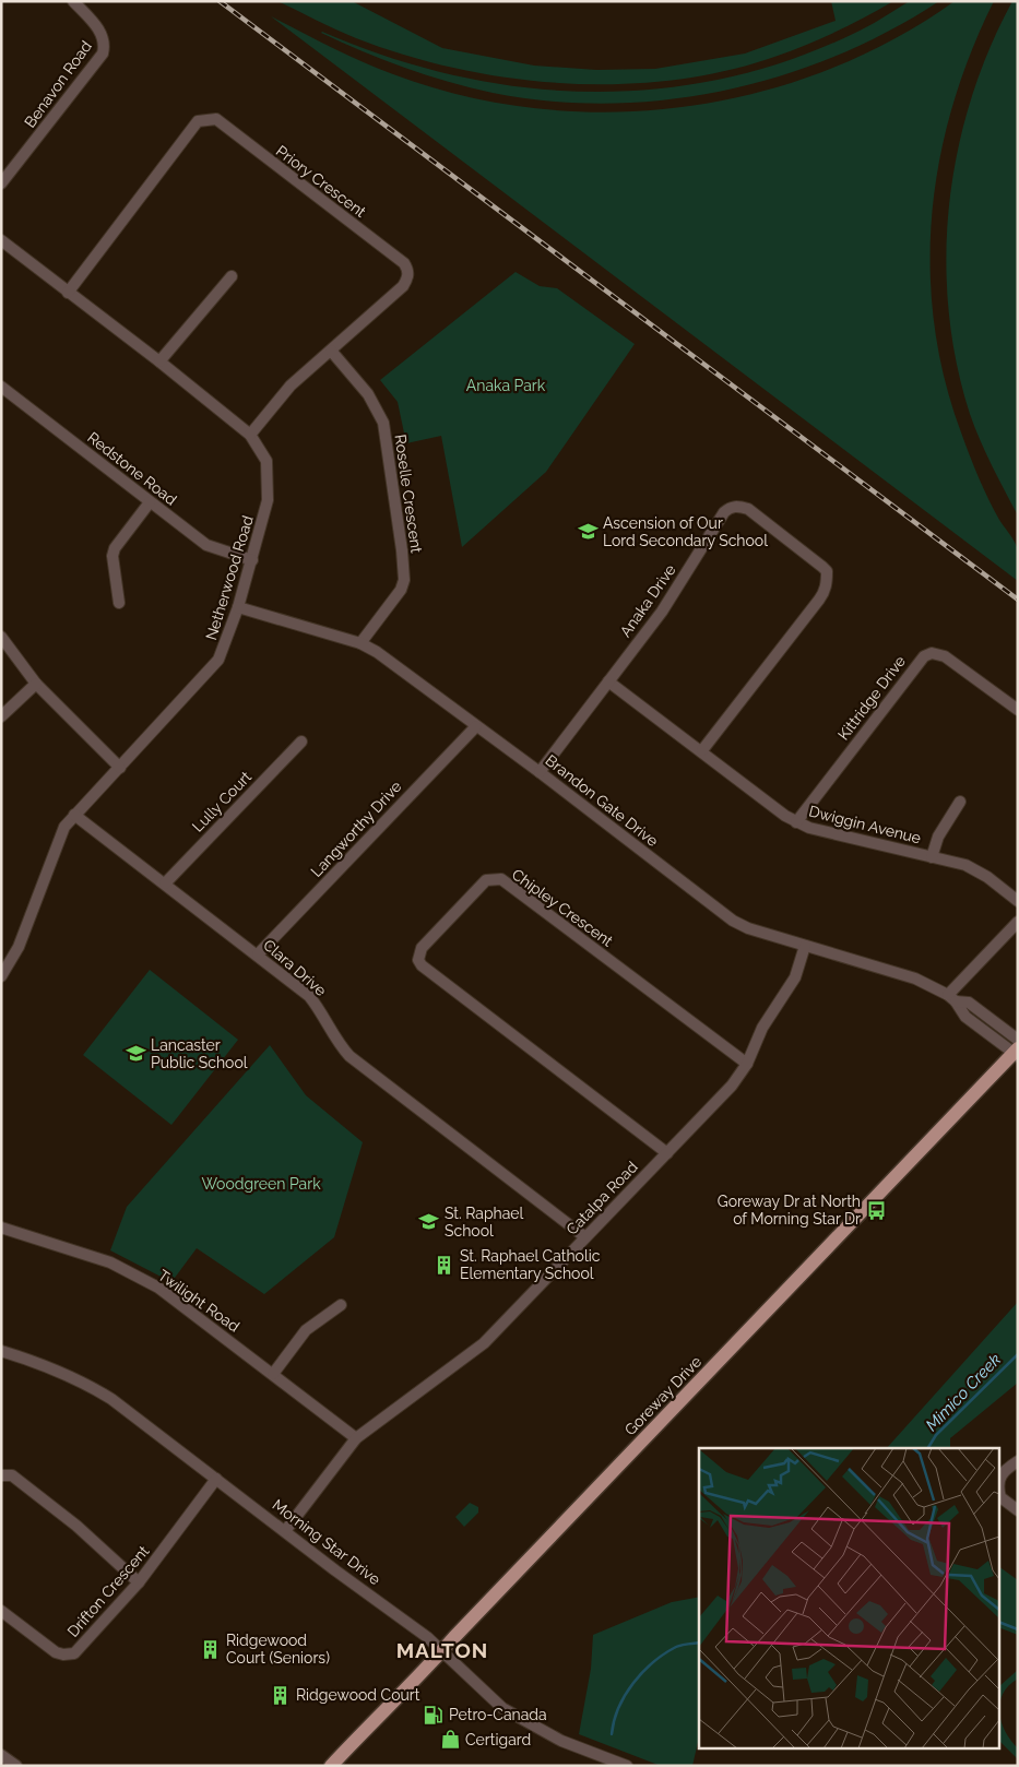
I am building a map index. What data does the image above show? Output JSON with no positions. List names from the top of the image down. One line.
{"streets":{"main road":["Goreway Drive"],"street":["Benavon Road","Priory Crescent","Redstone Road","Roselle Crescent","Netherwood Road","Anaka Drive","Kittridge Drive","Brandon Gate Drive","Lully Court","Dwiggin Avenue","Langworthy Drive","Chipley Crescent","Clara Drive","Catalpa Road","Twilight Road","Morning Star Drive","Drifton Crescent"]},"crossings":[["Priory Crescent","Roselle Crescent"],["Priory Crescent","Netherwood Road"],["Redstone Road","Netherwood Road"],["Roselle Crescent","Brandon Gate Drive"],["Netherwood Road","Brandon Gate Drive"],["Netherwood Road","Clara Drive"],["Anaka Drive","Brandon Gate Drive"],["Anaka Drive","Dwiggin Avenue"],["Kittridge Drive","Dwiggin Avenue"],["Brandon Gate Drive","Langworthy Drive"],["Brandon Gate Drive","Catalpa Road"],["Brandon Gate Drive","Goreway Drive"],["Lully Court","Clara Drive"],["Langworthy Drive","Clara Drive"],["Chipley Crescent","Catalpa Road"],["Clara Drive","Catalpa Road"],["Catalpa Road","Twilight Road"],["Catalpa Road","Morning Star Drive"],["Goreway Drive","Morning Star Drive"],["Morning Star Drive","Drifton Crescent"]],"districts":["MALTON"],"water":["Mimico Creek"],"parks":["Anaka Park","Woodgreen Park"],"places":{"school or university":["Ascension of Our Lord Secondary School","Lancaster Public School","St. Raphael School"],"bus stop":["Goreway Dr at North of Morning Star Dr"],"building":["St. Raphael Catholic Elementary School","Ridgewood Court (Seniors)","Ridgewood Court"],"fuel station":["Petro-Canada"],"shop":["Certigard"]}}
